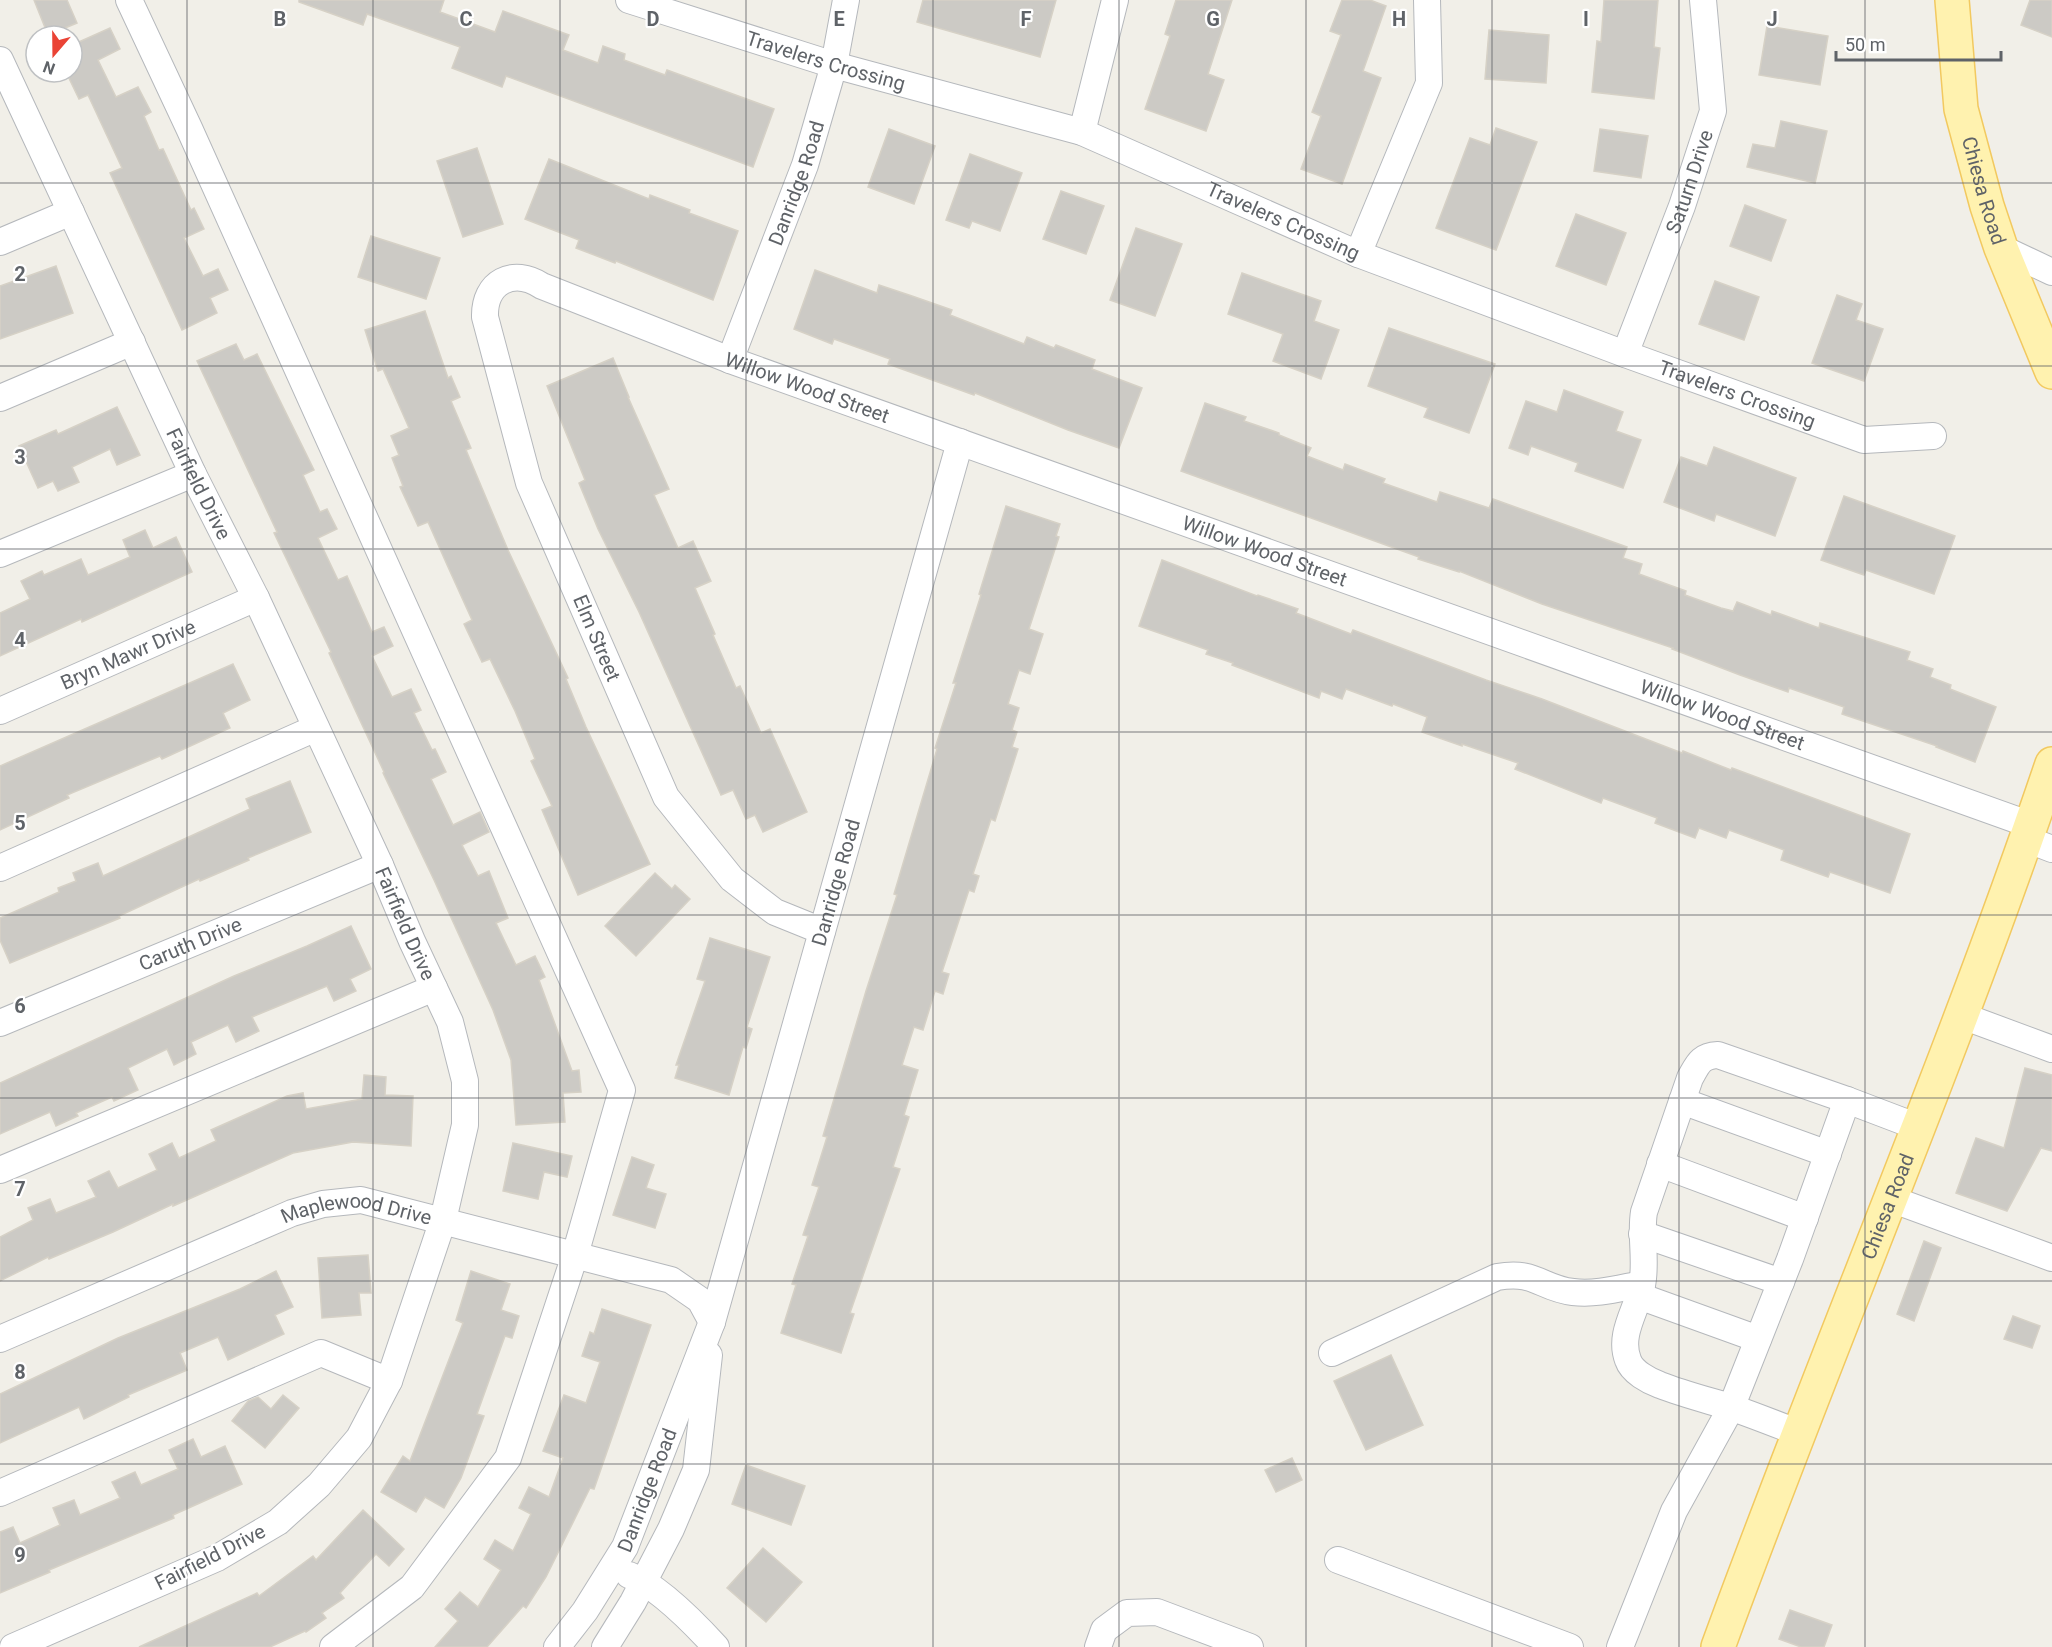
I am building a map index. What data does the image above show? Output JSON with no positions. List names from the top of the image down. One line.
{"streets":{"main road":["Chiesa Road"],"street":["Travelers Crossing","Saturn Drive","Danridge Road","Willow Wood Street","Fairfield Drive","Elm Street","Bryn Mawr Drive","Caruth Drive","Maplewood Drive"]},"crossings":[["Travelers Crossing","Saturn Drive"],["Travelers Crossing","Danridge Road"],["Danridge Road","Willow Wood Street"],["Danridge Road","Elm Street"],["Danridge Road","Maplewood Drive"],["Chiesa Road","Willow Wood Street"],["Willow Wood Street","Elm Street"],["Fairfield Drive","Bryn Mawr Drive"],["Fairfield Drive","Caruth Drive"],["Fairfield Drive","Maplewood Drive"]],"scale_bar":"50 m","north":"bottom","grid":{"columns":["B","C","D","E","F","G","H","I","J"],"rows":["2","3","4","5","6","7","8","9"]}}
